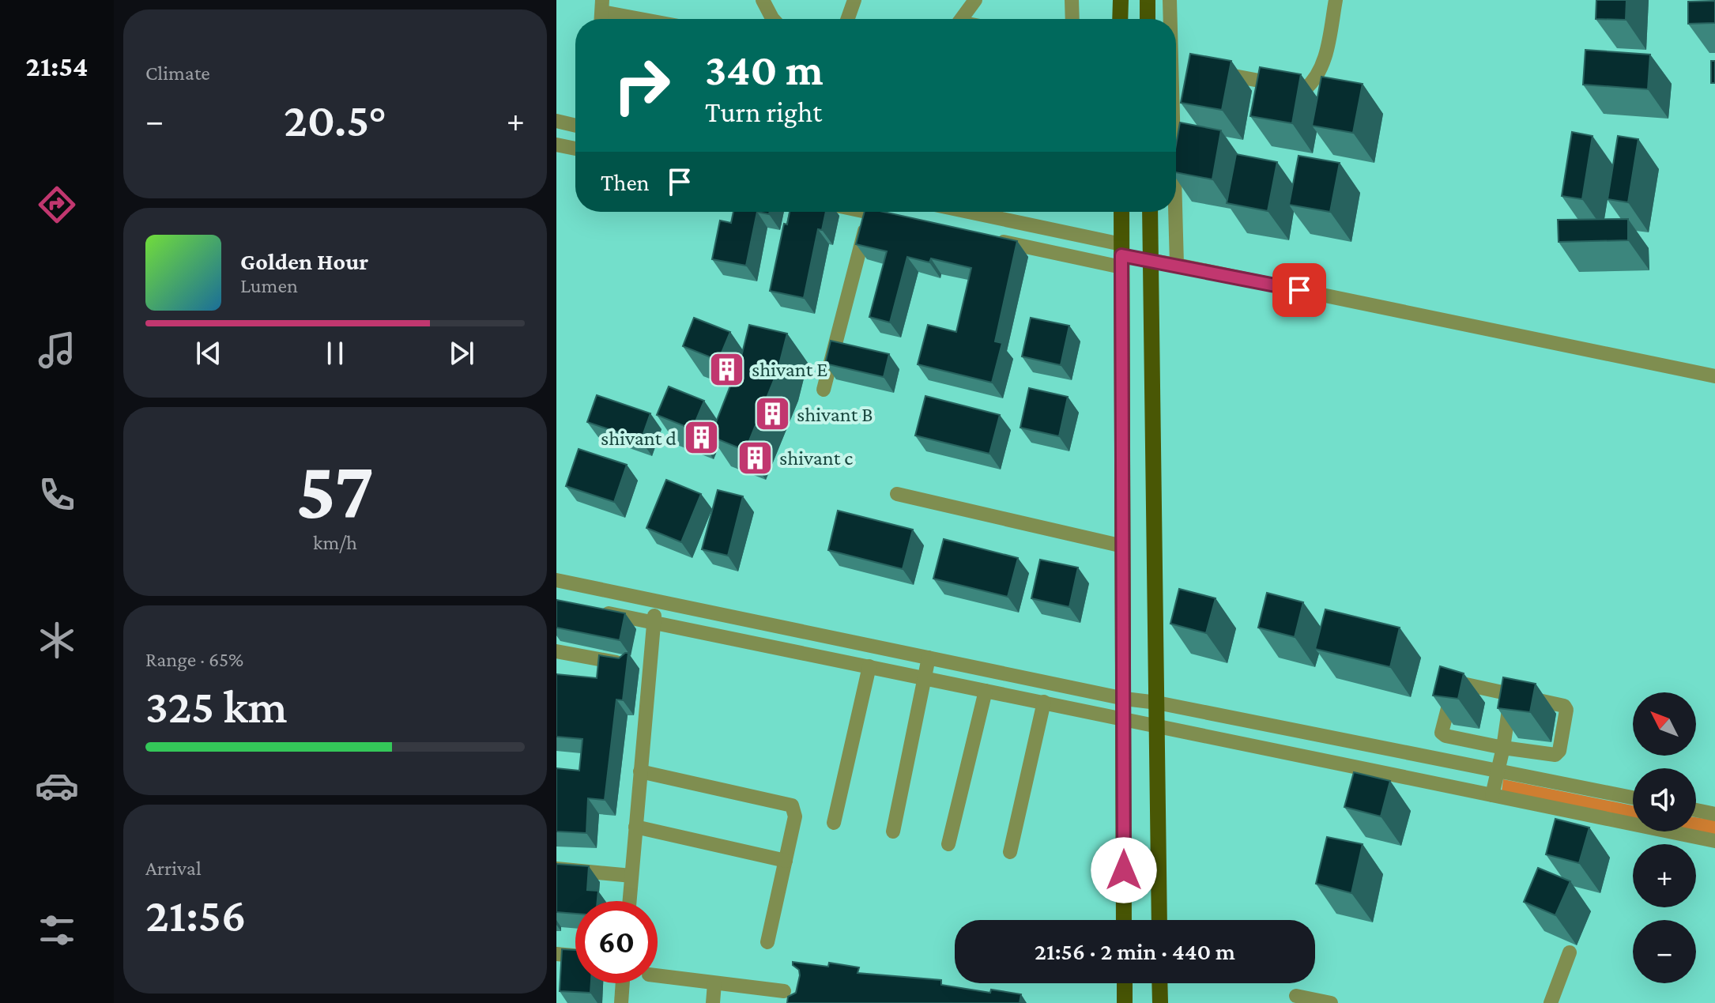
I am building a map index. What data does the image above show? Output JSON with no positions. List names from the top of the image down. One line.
{"places":{"building":["shivant E","shivant B","shivant d","shivant c"]},"north":"top left","page":{"tabs":"21:54","tile":["Climate",["57","km/h"],["Range · 65%","325 km"],["Arrival","21:56"]],"turn":["340 m","Turn right"],"heat":["−","20.5°","+"],"then":"Then","song":["Golden Hour","Lumen"],"map_buttons":["+","−"],"limit":"60","trip":"21:56 · 2 min · 440 m"}}
